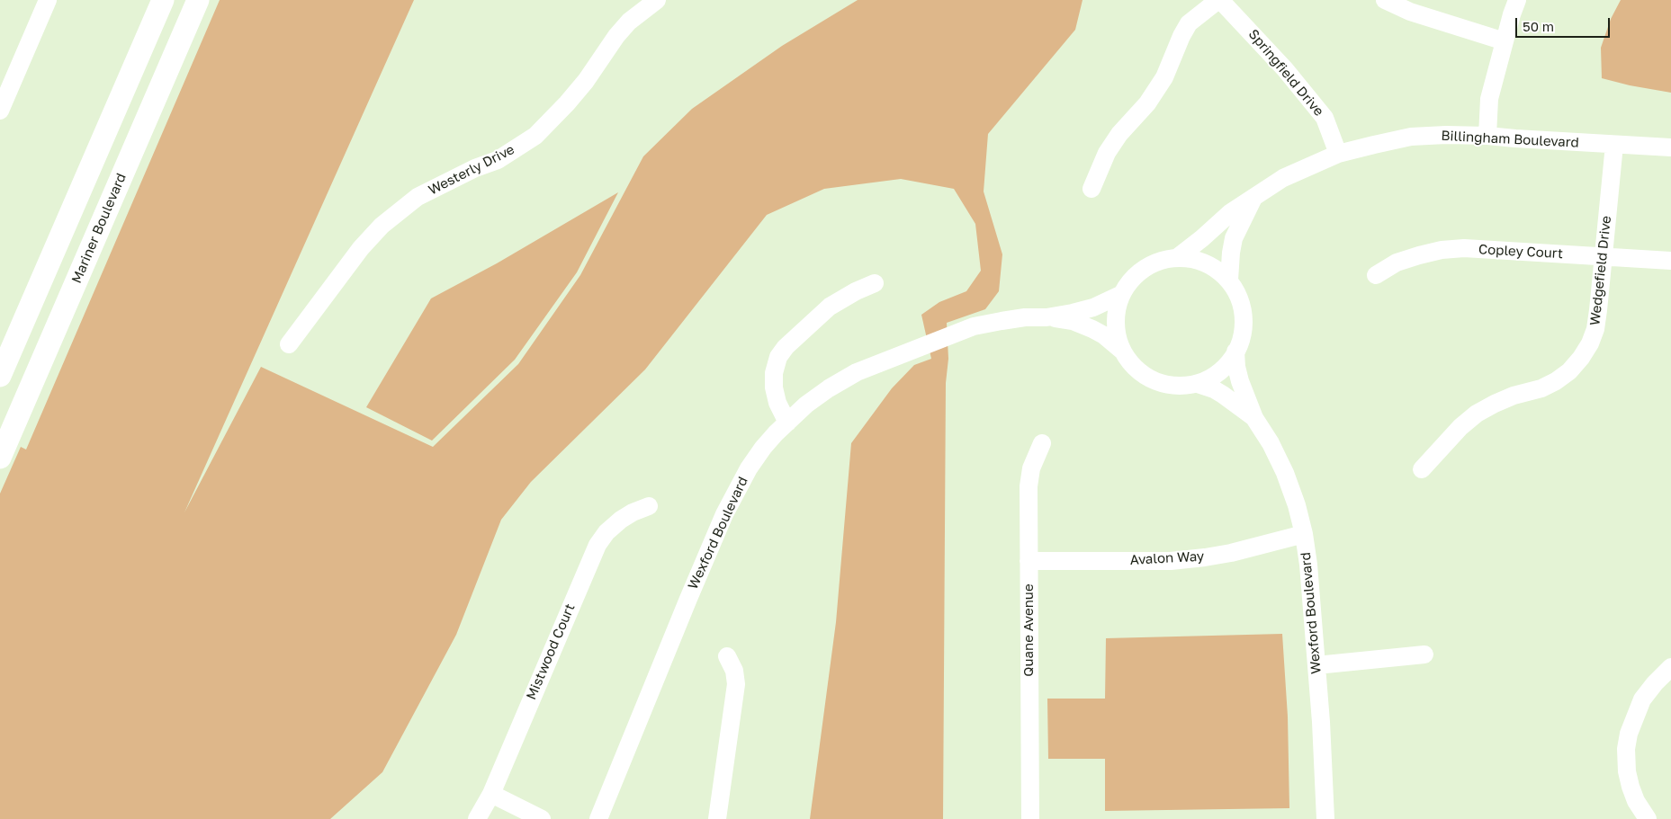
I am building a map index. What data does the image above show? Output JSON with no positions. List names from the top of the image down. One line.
{"streets":{"main road":["Mariner Boulevard"],"street":["Springfield Drive","Billingham Boulevard","Westerly Drive","Copley Court","Wedgefield Drive","Wexford Boulevard","Avalon Way","Quane Avenue","Mistwood Court"]},"crossings":[["Springfield Drive","Billingham Boulevard"],["Billingham Boulevard","Wedgefield Drive"],["Billingham Boulevard","Wexford Boulevard"],["Copley Court","Wedgefield Drive"],["Wexford Boulevard","Avalon Way"],["Avalon Way","Quane Avenue"]],"scale_bar":"50 m"}
